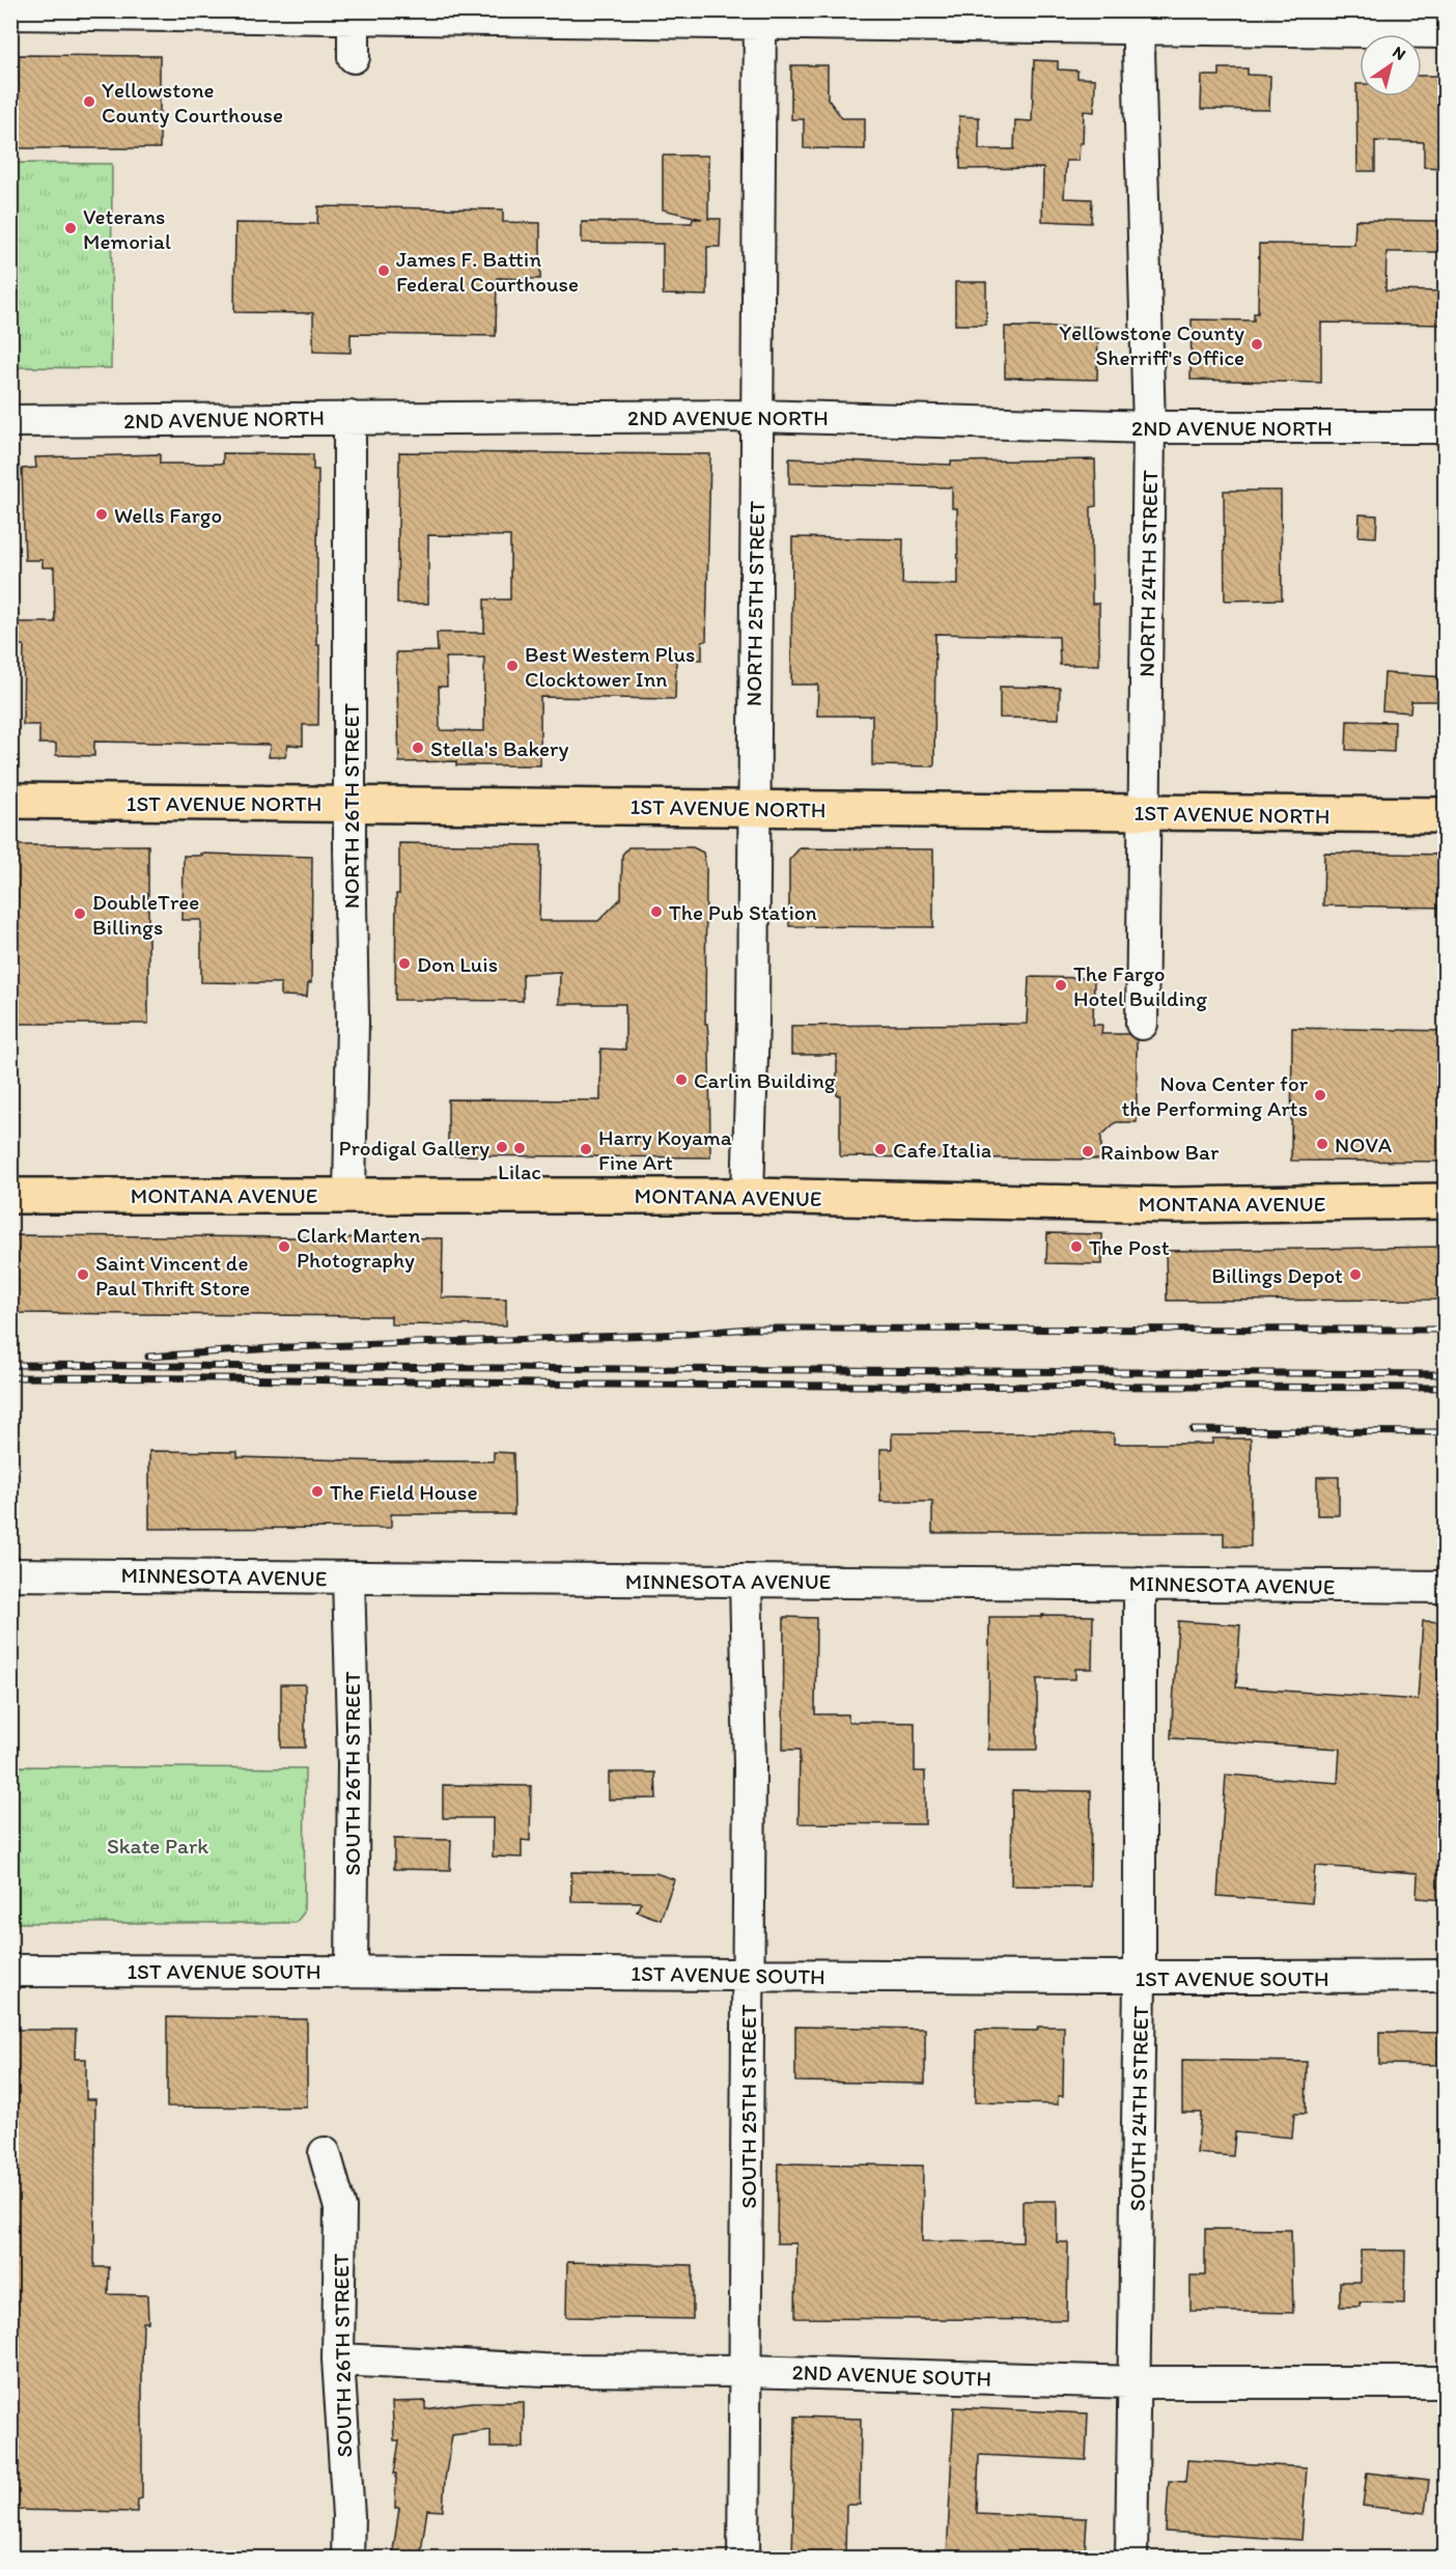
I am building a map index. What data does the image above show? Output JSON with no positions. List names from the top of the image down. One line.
{"streets":{"main road":["1ST AVENUE NORTH","MONTANA AVENUE"],"street":["2ND AVENUE NORTH","NORTH 24TH STREET","NORTH 25TH STREET","NORTH 26TH STREET","MINNESOTA AVENUE","SOUTH 26TH STREET","1ST AVENUE SOUTH","SOUTH 25TH STREET","SOUTH 24TH STREET","2ND AVENUE SOUTH"]},"crossings":[["2ND AVENUE NORTH","NORTH 24TH STREET"],["2ND AVENUE NORTH","NORTH 25TH STREET"],["2ND AVENUE NORTH","NORTH 26TH STREET"],["NORTH 24TH STREET","1ST AVENUE NORTH"],["NORTH 25TH STREET","1ST AVENUE NORTH"],["NORTH 25TH STREET","MONTANA AVENUE"],["1ST AVENUE NORTH","NORTH 26TH STREET"],["NORTH 26TH STREET","MONTANA AVENUE"],["MINNESOTA AVENUE","SOUTH 26TH STREET"],["MINNESOTA AVENUE","SOUTH 25TH STREET"],["MINNESOTA AVENUE","SOUTH 24TH STREET"],["SOUTH 26TH STREET","1ST AVENUE SOUTH"],["SOUTH 26TH STREET","2ND AVENUE SOUTH"],["1ST AVENUE SOUTH","SOUTH 25TH STREET"],["1ST AVENUE SOUTH","SOUTH 24TH STREET"],["SOUTH 25TH STREET","2ND AVENUE SOUTH"],["SOUTH 24TH STREET","2ND AVENUE SOUTH"]],"parks":["Skate Park"],"places":["Yellowstone County Courthouse","Veterans Memorial","James F. Battin Federal Courthouse","Yellowstone County Sherriff's Office","Wells Fargo","Best Western Plus Clocktower Inn","Stella's Bakery","The Pub Station","DoubleTree Billings","Don Luis","The Fargo Hotel Building","Carlin Building","Nova Center for the Performing Arts","NOVA","Prodigal Gallery","Lilac","Harry Koyama Fine Art","Cafe Italia","Rainbow Bar","Clark Marten Photography","The Post","Saint Vincent de Paul Thrift Store","Billings Depot","The Field House"],"north":"top right"}
